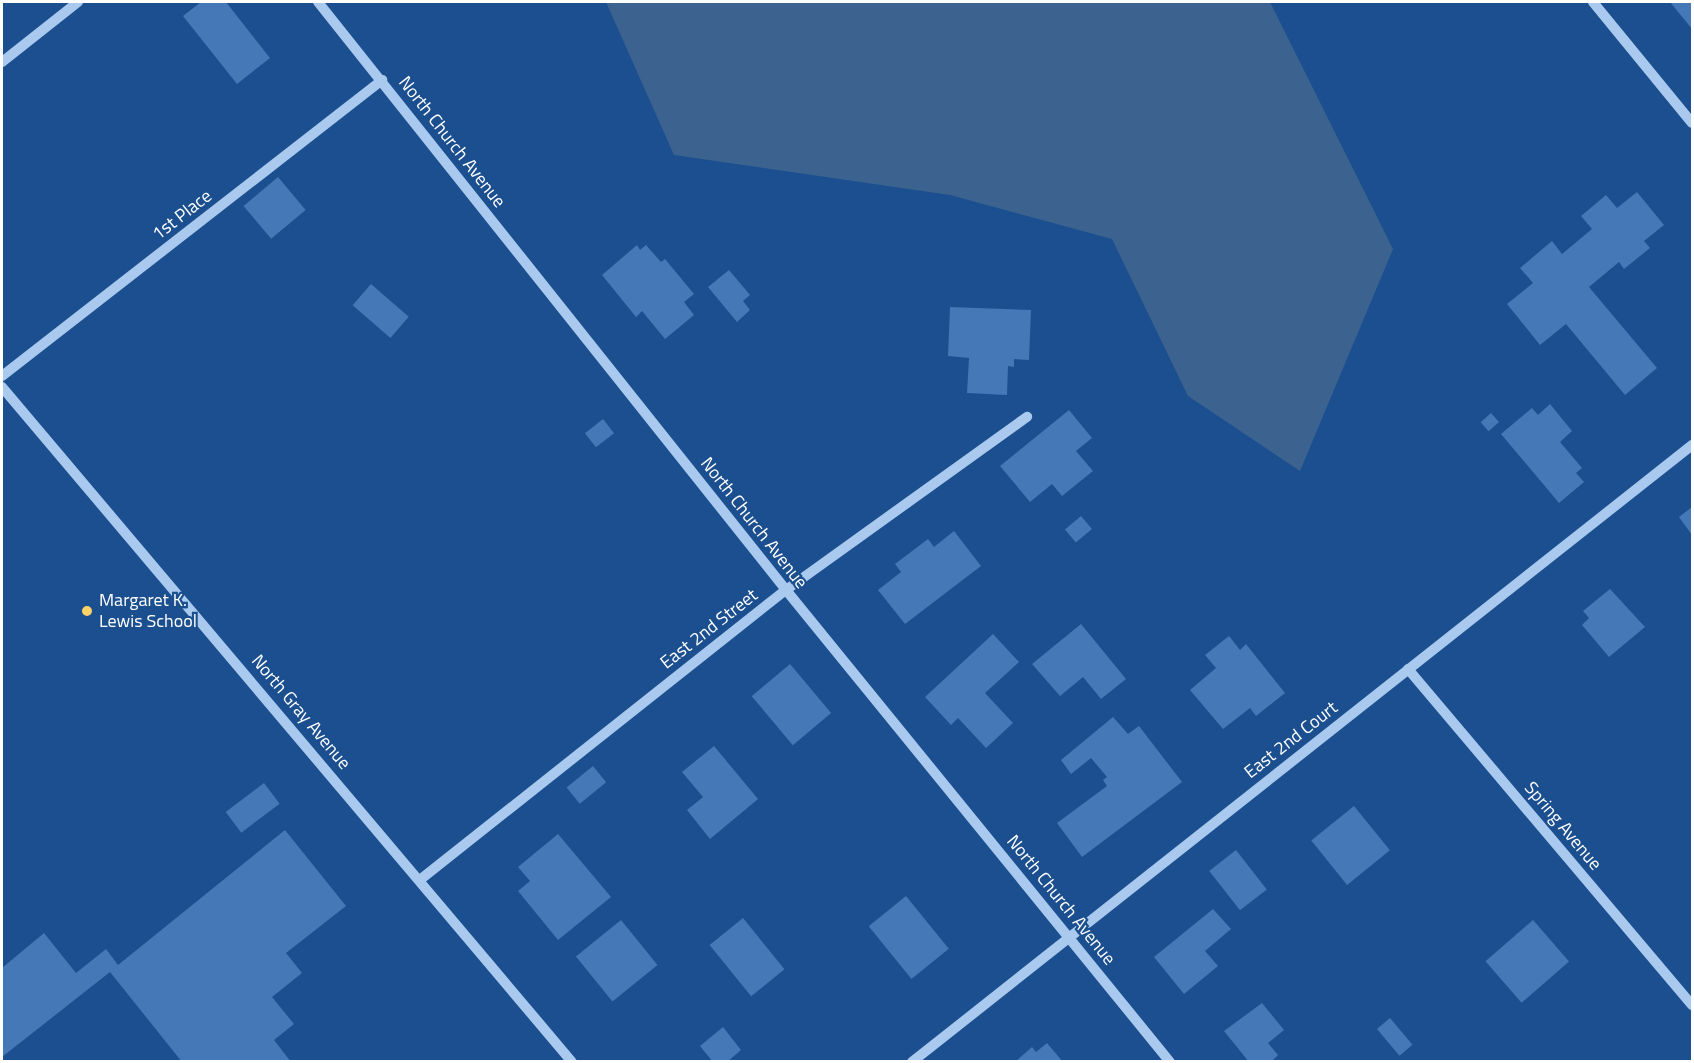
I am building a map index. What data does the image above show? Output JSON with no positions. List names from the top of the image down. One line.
{"streets":{"street":["North Church Avenue","1st Place","East 2nd Street","North Gray Avenue","East 2nd Court","Spring Avenue"]},"crossings":[["North Church Avenue","1st Place"],["North Church Avenue","East 2nd Street"],["North Church Avenue","East 2nd Court"],["East 2nd Street","North Gray Avenue"],["East 2nd Court","Spring Avenue"]],"places":["Margaret K. Lewis School"]}
